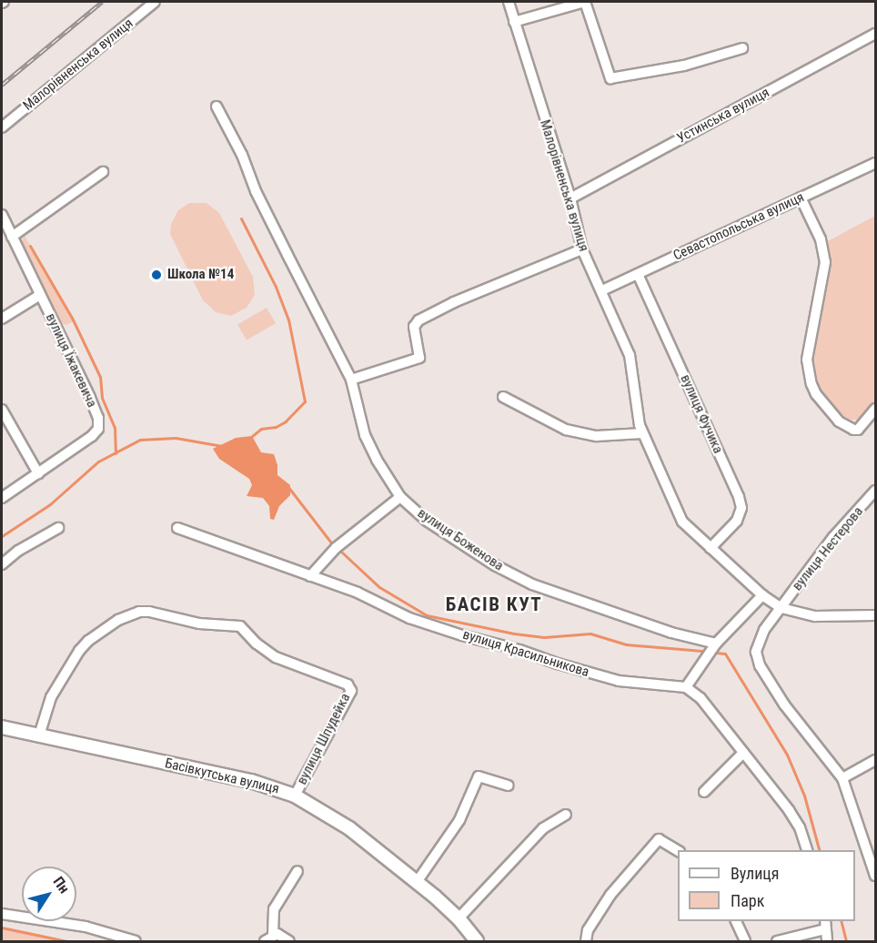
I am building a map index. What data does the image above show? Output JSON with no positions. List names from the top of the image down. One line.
{"streets":{"main road":["Басівкутська вулиця"],"street":["Малорівненська вулиця","Устинська вулиця","Севастопольська вулиця","вулиця Їжакевича","вулиця Фучика","вулиця Боженова","вулиця Нестерова","вулиця Красильникова","вулиця Шпудейка"]},"crossings":[["Малорівненська вулиця","Устинська вулиця"],["Малорівненська вулиця","Севастопольська вулиця"],["Малорівненська вулиця","вулиця Фучика"],["Малорівненська вулиця","вулиця Нестерова"],["Севастопольська вулиця","вулиця Фучика"],["вулиця Шпудейка","Басівкутська вулиця"]],"districts":["БАСІВ КУТ"],"places":["Школа №14"],"legend":["Вулиця","Парк"],"north":"top right"}
